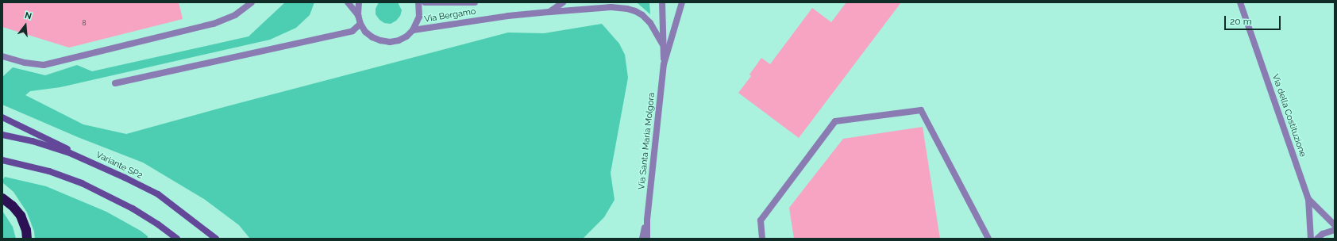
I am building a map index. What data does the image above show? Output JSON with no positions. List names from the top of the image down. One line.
{"streets":{"main road":["Variante SP2"],"street":["Via Bergamo","Via della Costituzione","Via Santa Maria Molgora"]},"crossings":[["Via Bergamo","Via Santa Maria Molgora"]],"house_numbers":["8"],"scale_bar":"20 m","north":"top"}
